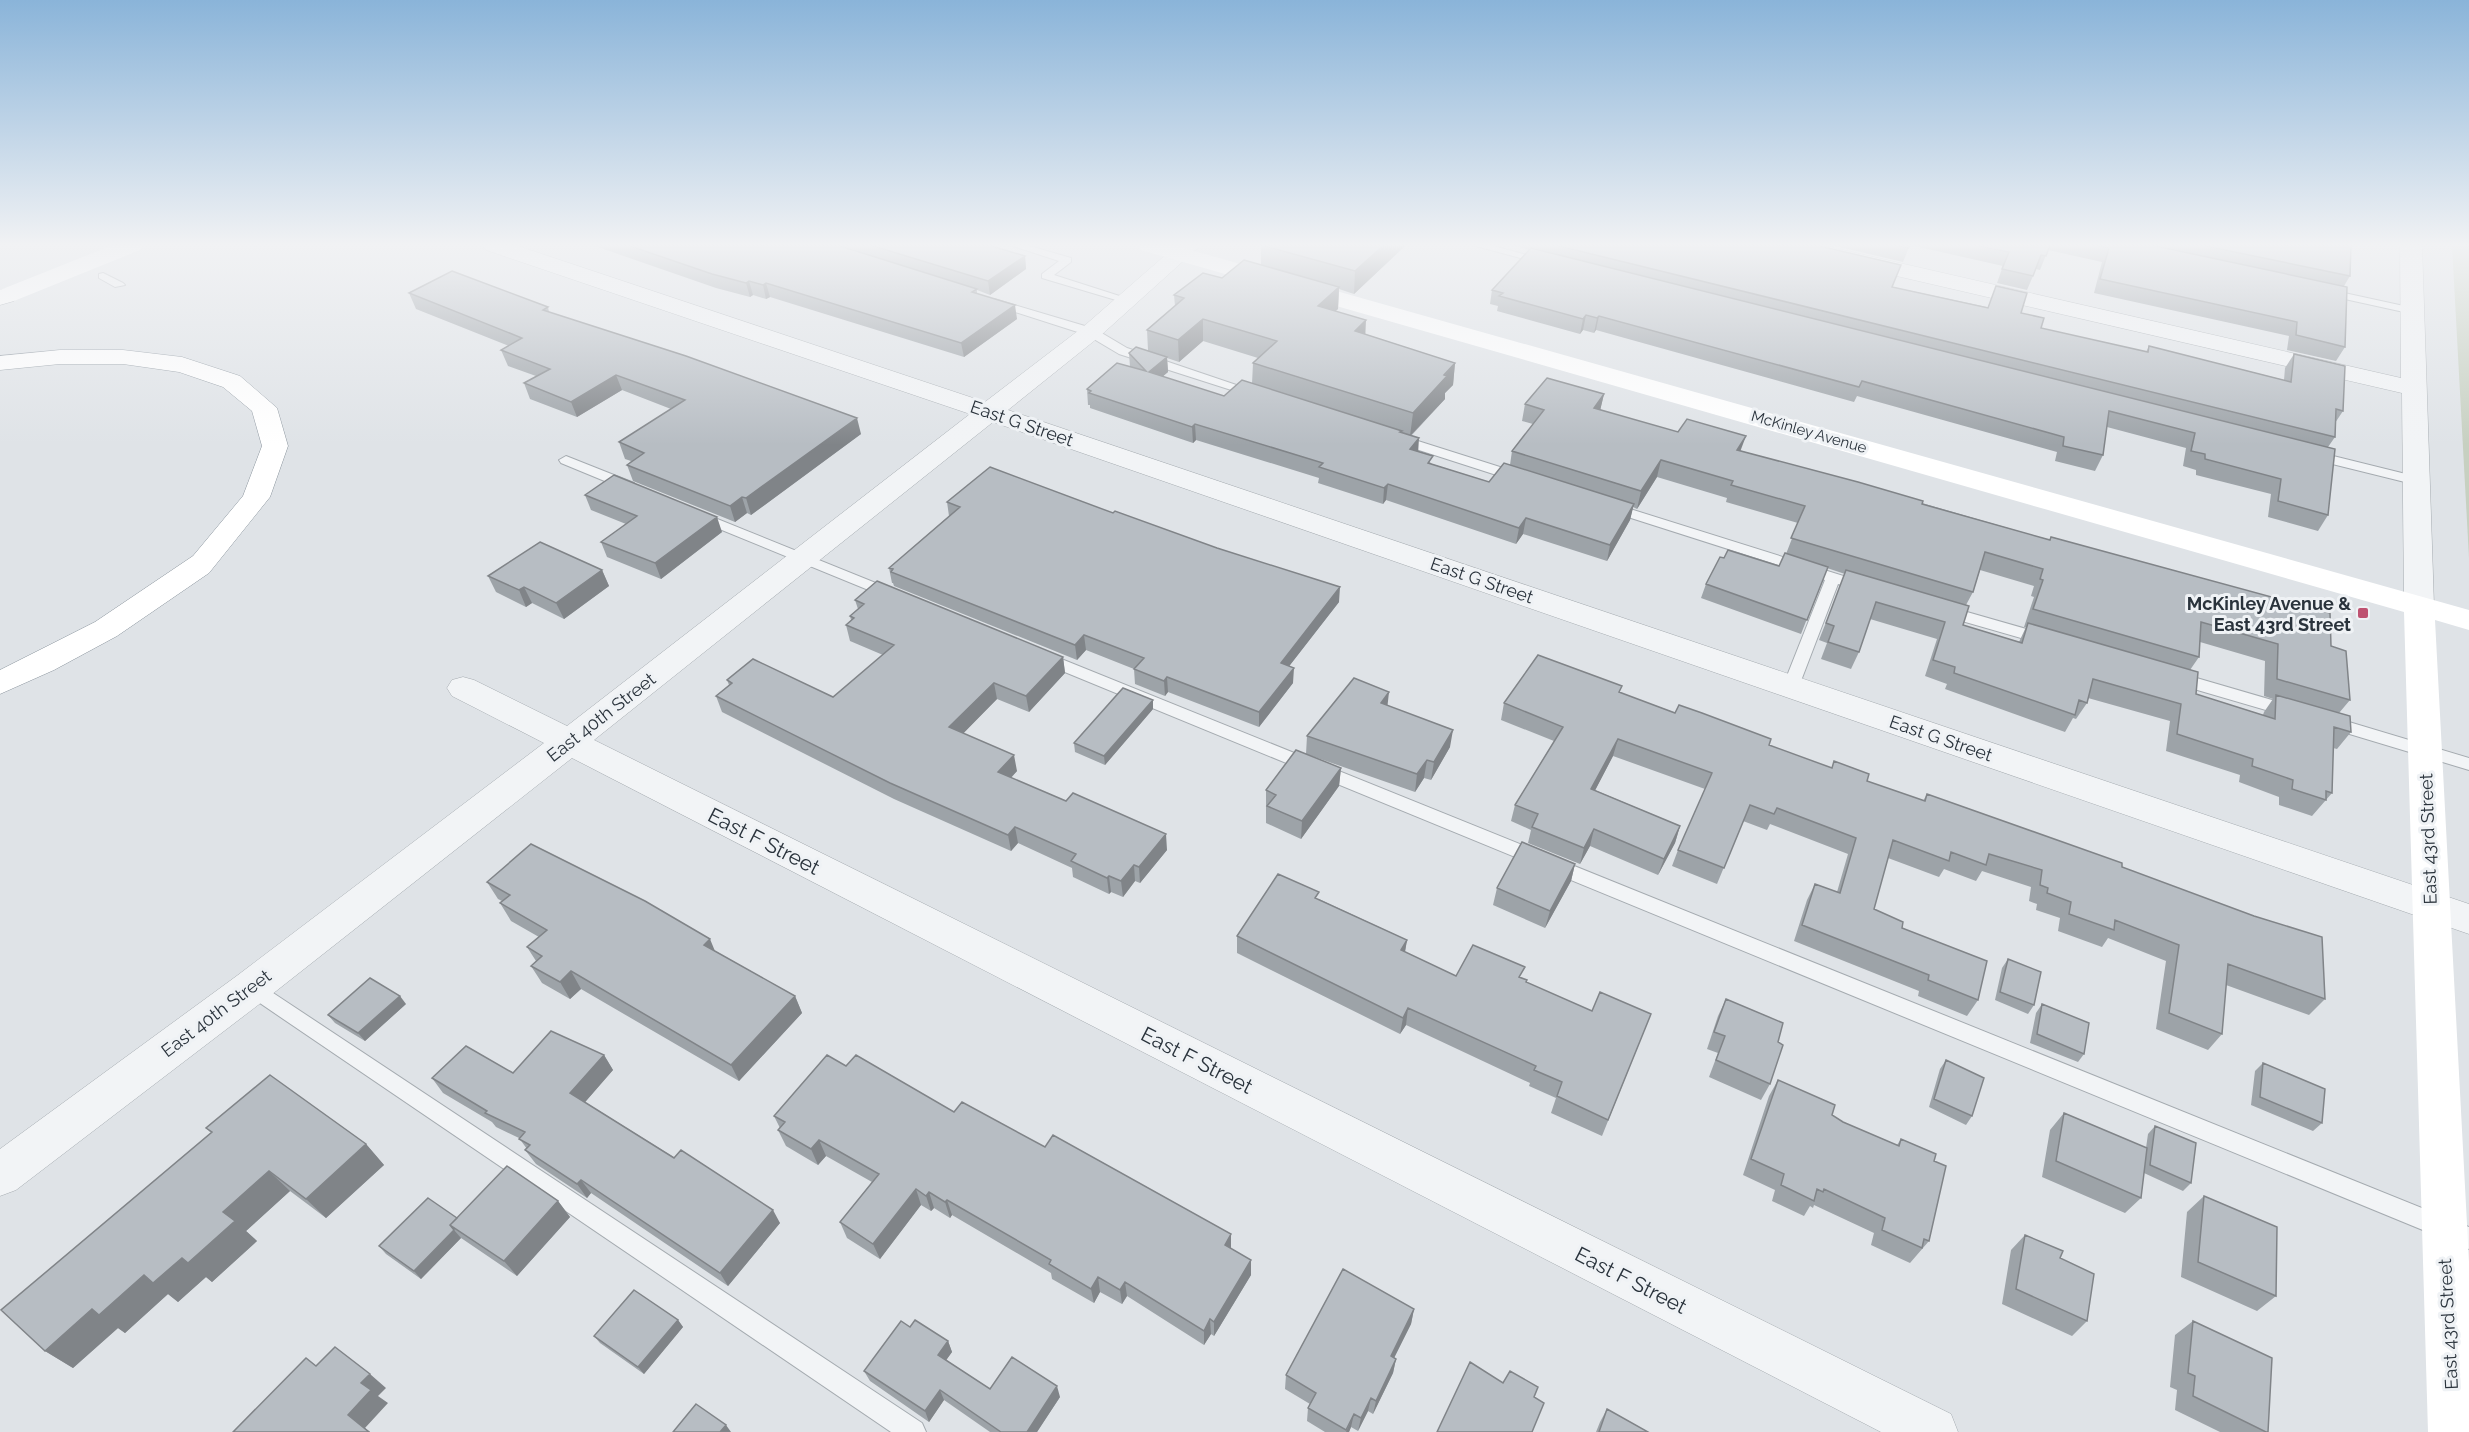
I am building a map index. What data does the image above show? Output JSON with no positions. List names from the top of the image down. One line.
{"streets":{"main road":["McKinley Avenue","East 43rd Street"],"street":["East G Street","East 40th Street","East F Street"]},"crossings":[["East G Street","East 40th Street"],["East G Street","East 43rd Street"],["McKinley Avenue","East 43rd Street"],["East 40th Street","East F Street"]],"places":{"transit":["McKinley Avenue & East 43rd Street"]}}
